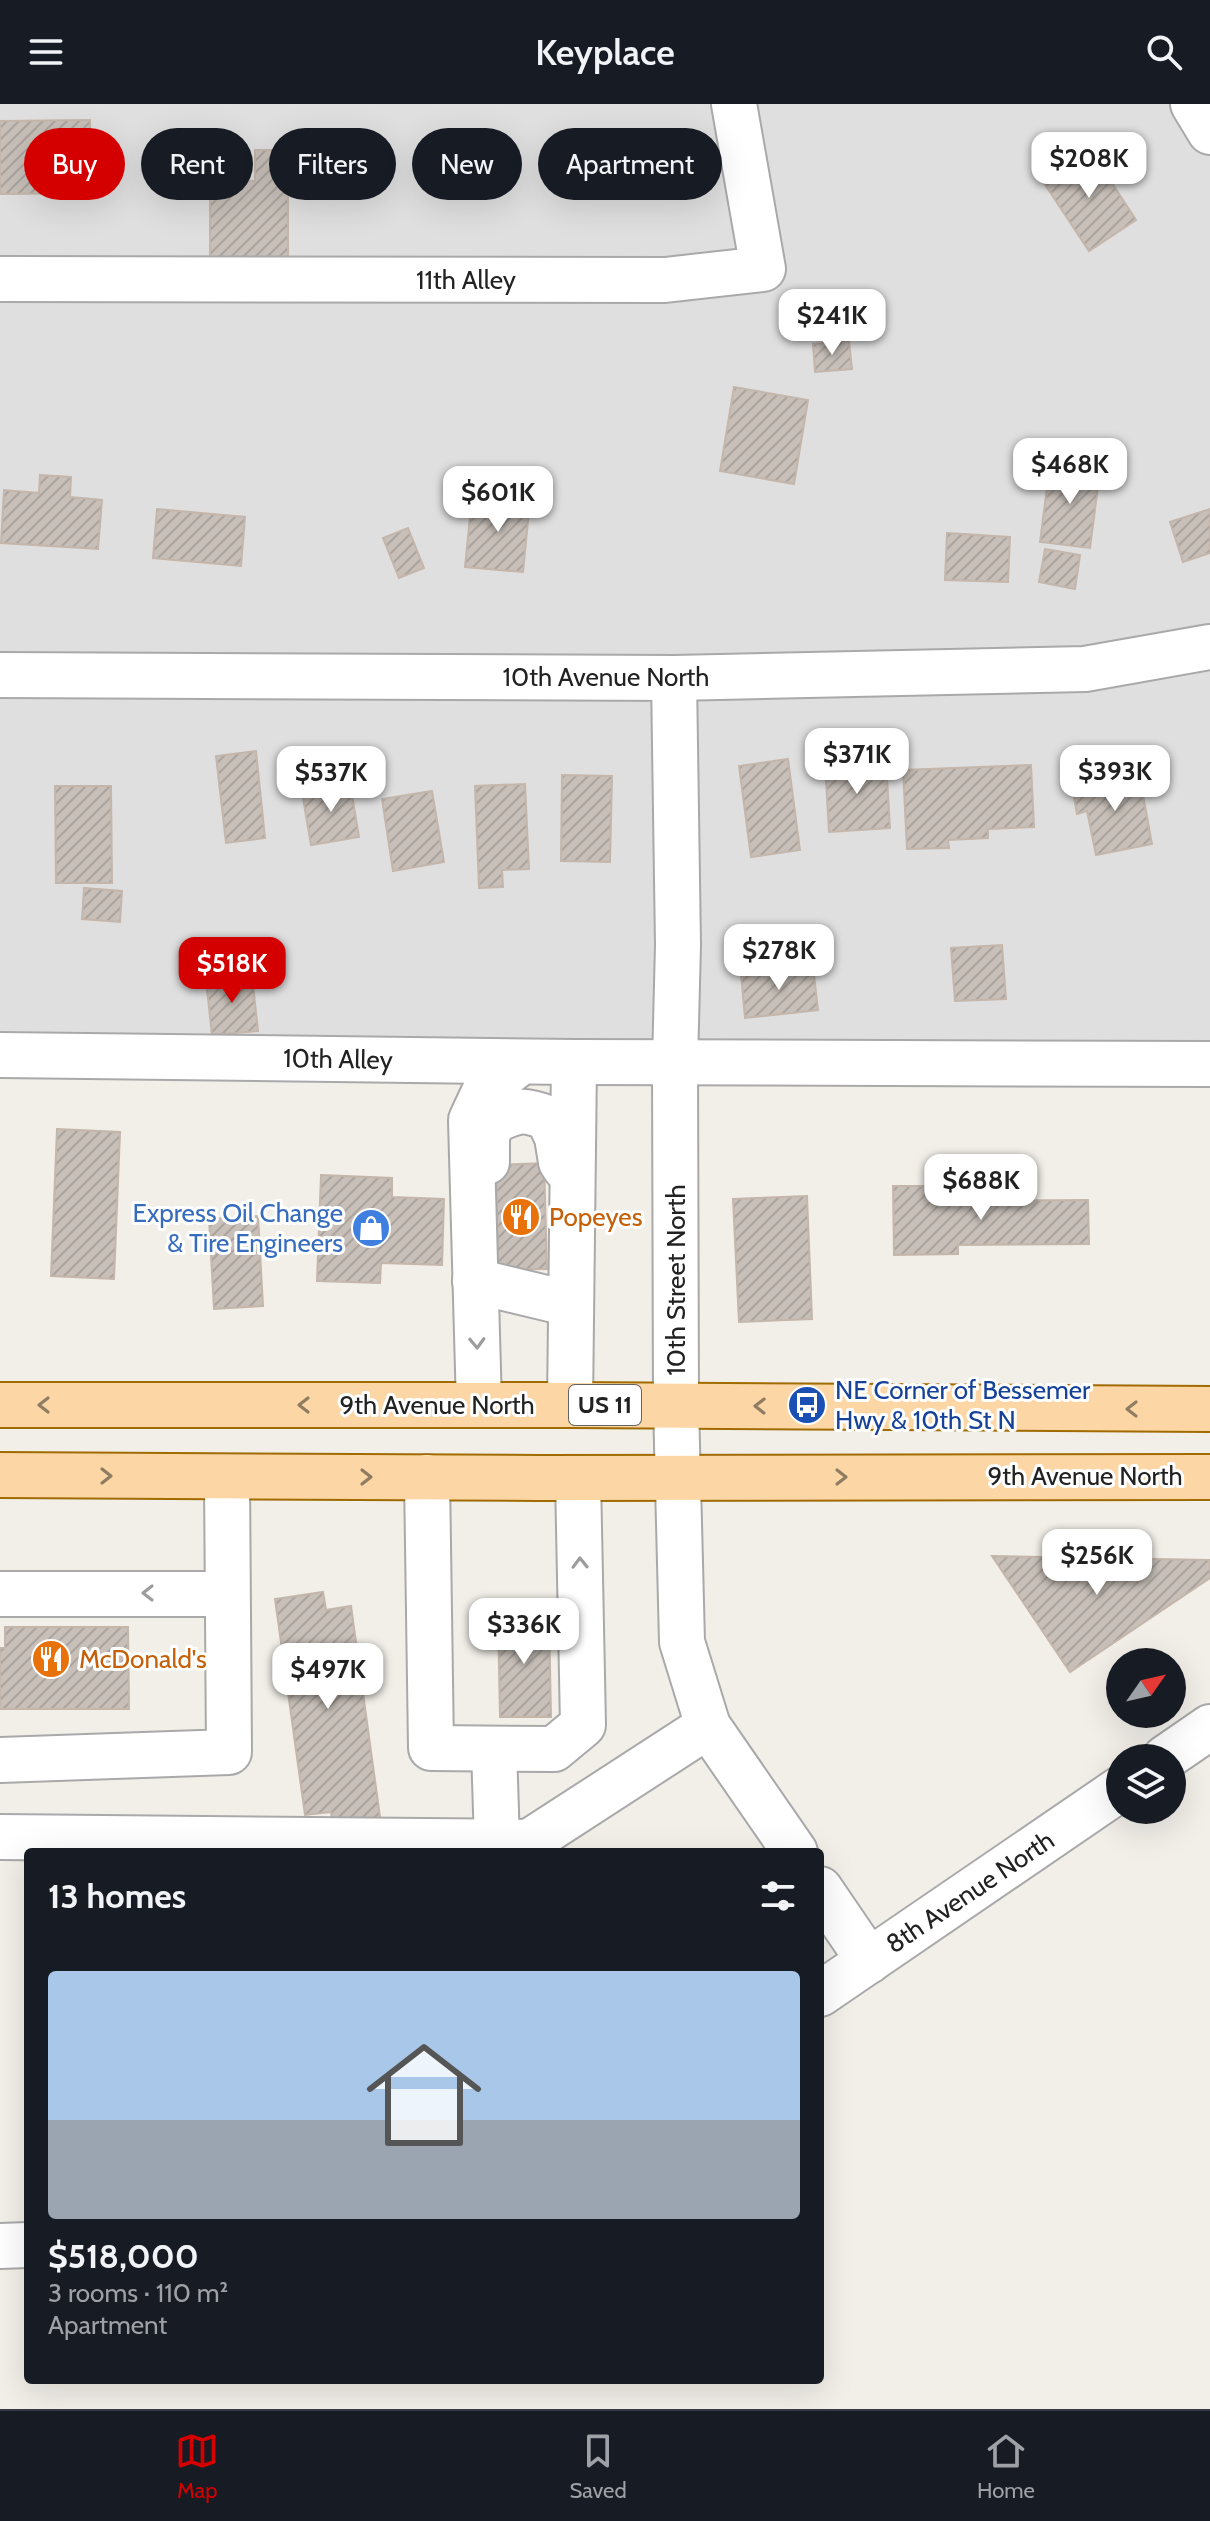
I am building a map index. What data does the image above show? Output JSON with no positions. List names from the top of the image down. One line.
{"streets":{"main road":["9th Avenue North","US 11"],"street":["11th Alley","10th Avenue North","10th Alley","10th Street North","8th Avenue North"]},"crossings":[["10th Avenue North","10th Street North"],["10th Alley","10th Street North"],["10th Street North","9th Avenue North"]],"places":{"restaurant":["Popeyes","McDonald's"],"shop":["Express Oil Change & Tire Engineers"],"bus stop":["NE Corner of Bessemer Hwy & 10th St N"]},"north":"top right","page":{"header":"Keyplace","chip":["Buy","Rent","Filters","New","Apartment"],"price":["$208K","$241K","$468K","$601K","$371K","$393K","$537K","$278K","$518K","$688K","$256K","$336K","$497K"],"heading":"13 homes","list":[{"name":"$518,000","note":"3 rooms · 110 m² · Apartment"}],"tabs":["Map","Saved","Home"]}}
